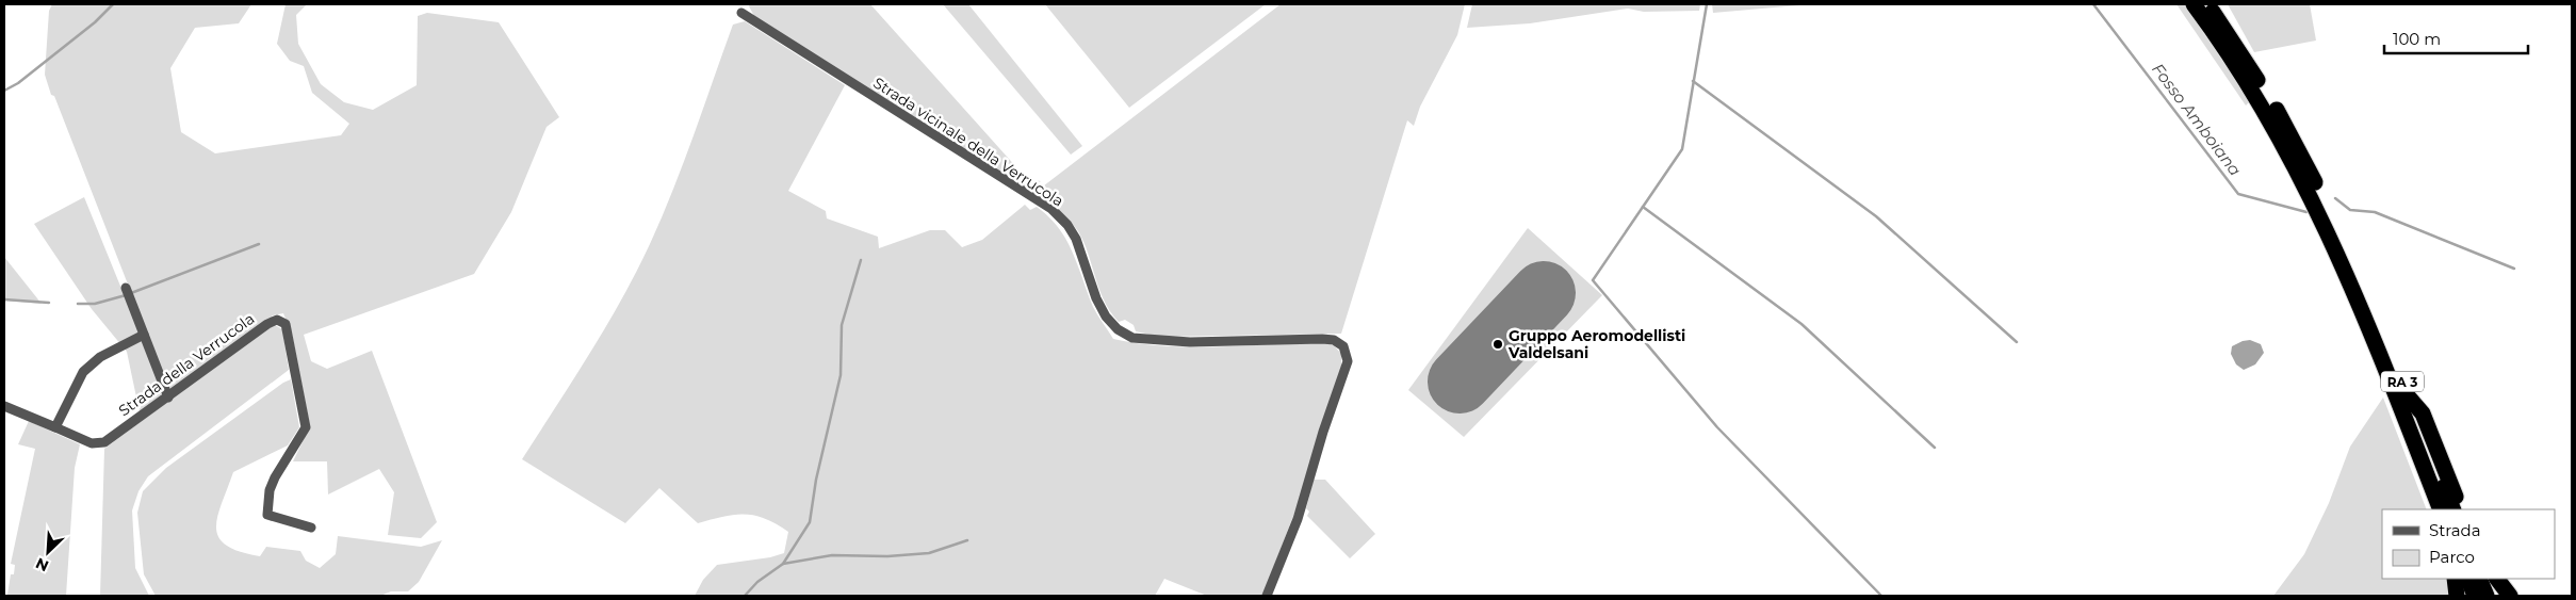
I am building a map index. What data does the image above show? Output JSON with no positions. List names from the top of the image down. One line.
{"streets":{"highway":["RA 3"],"street":["Strada vicinale della Verrucola","Strada della Verrucola"]},"water":["Fosso Amboiana"],"places":["Gruppo Aeromodellisti Valdelsani"],"legend":["Strada","Parco"],"scale_bar":"100 m","north":"bottom left"}
